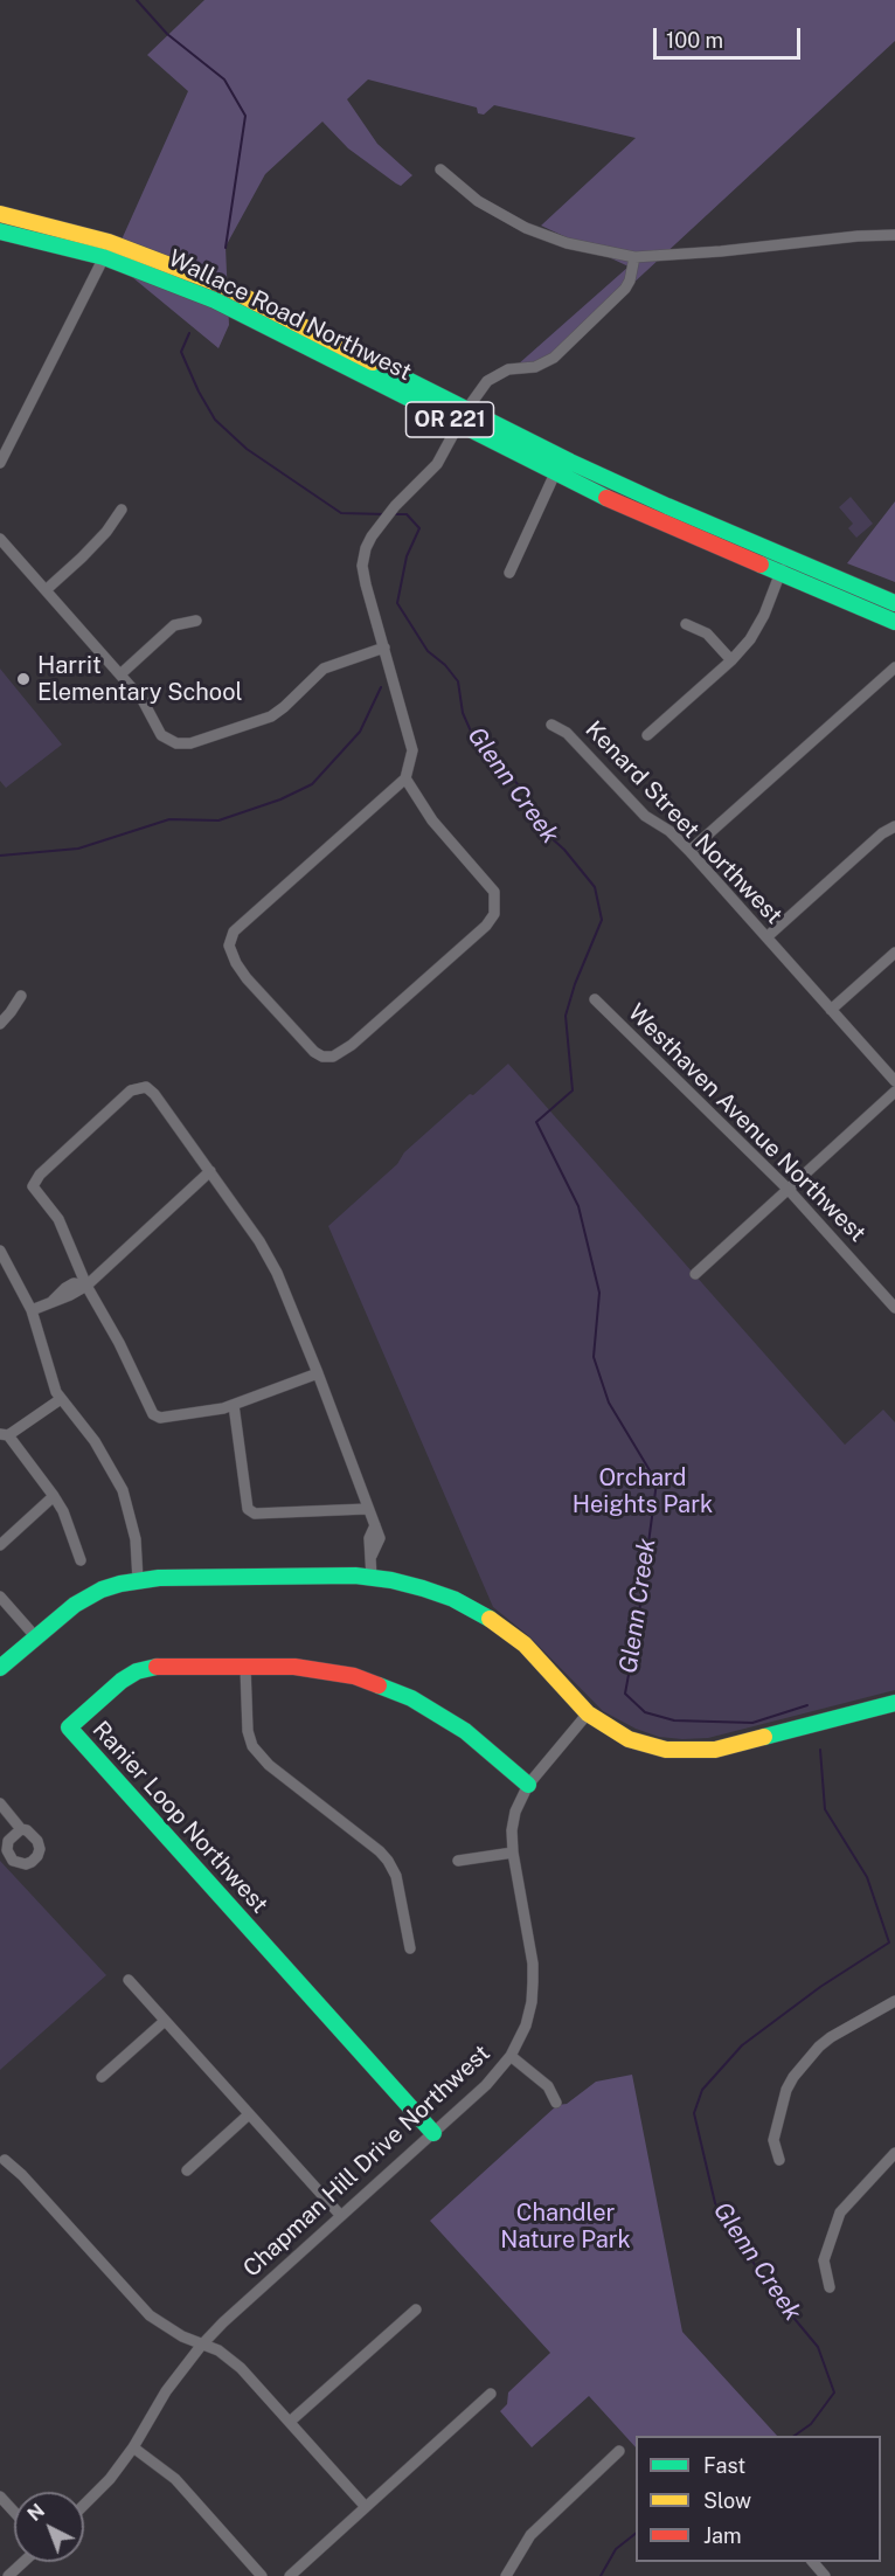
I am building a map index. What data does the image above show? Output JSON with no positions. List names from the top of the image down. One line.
{"streets":{"main road":["Wallace Road Northwest","OR 221","Ranier Loop Northwest"],"street":["Kenard Street Northwest","Westhaven Avenue Northwest","Chapman Hill Drive Northwest"]},"crossings":[["Ranier Loop Northwest","Chapman Hill Drive Northwest"]],"water":["Glenn Creek"],"parks":["Orchard Heights Park","Chandler Nature Park"],"places":["Harrit Elementary School"],"legend":["Fast","Slow","Jam"],"scale_bar":"100 m","north":"top left"}
